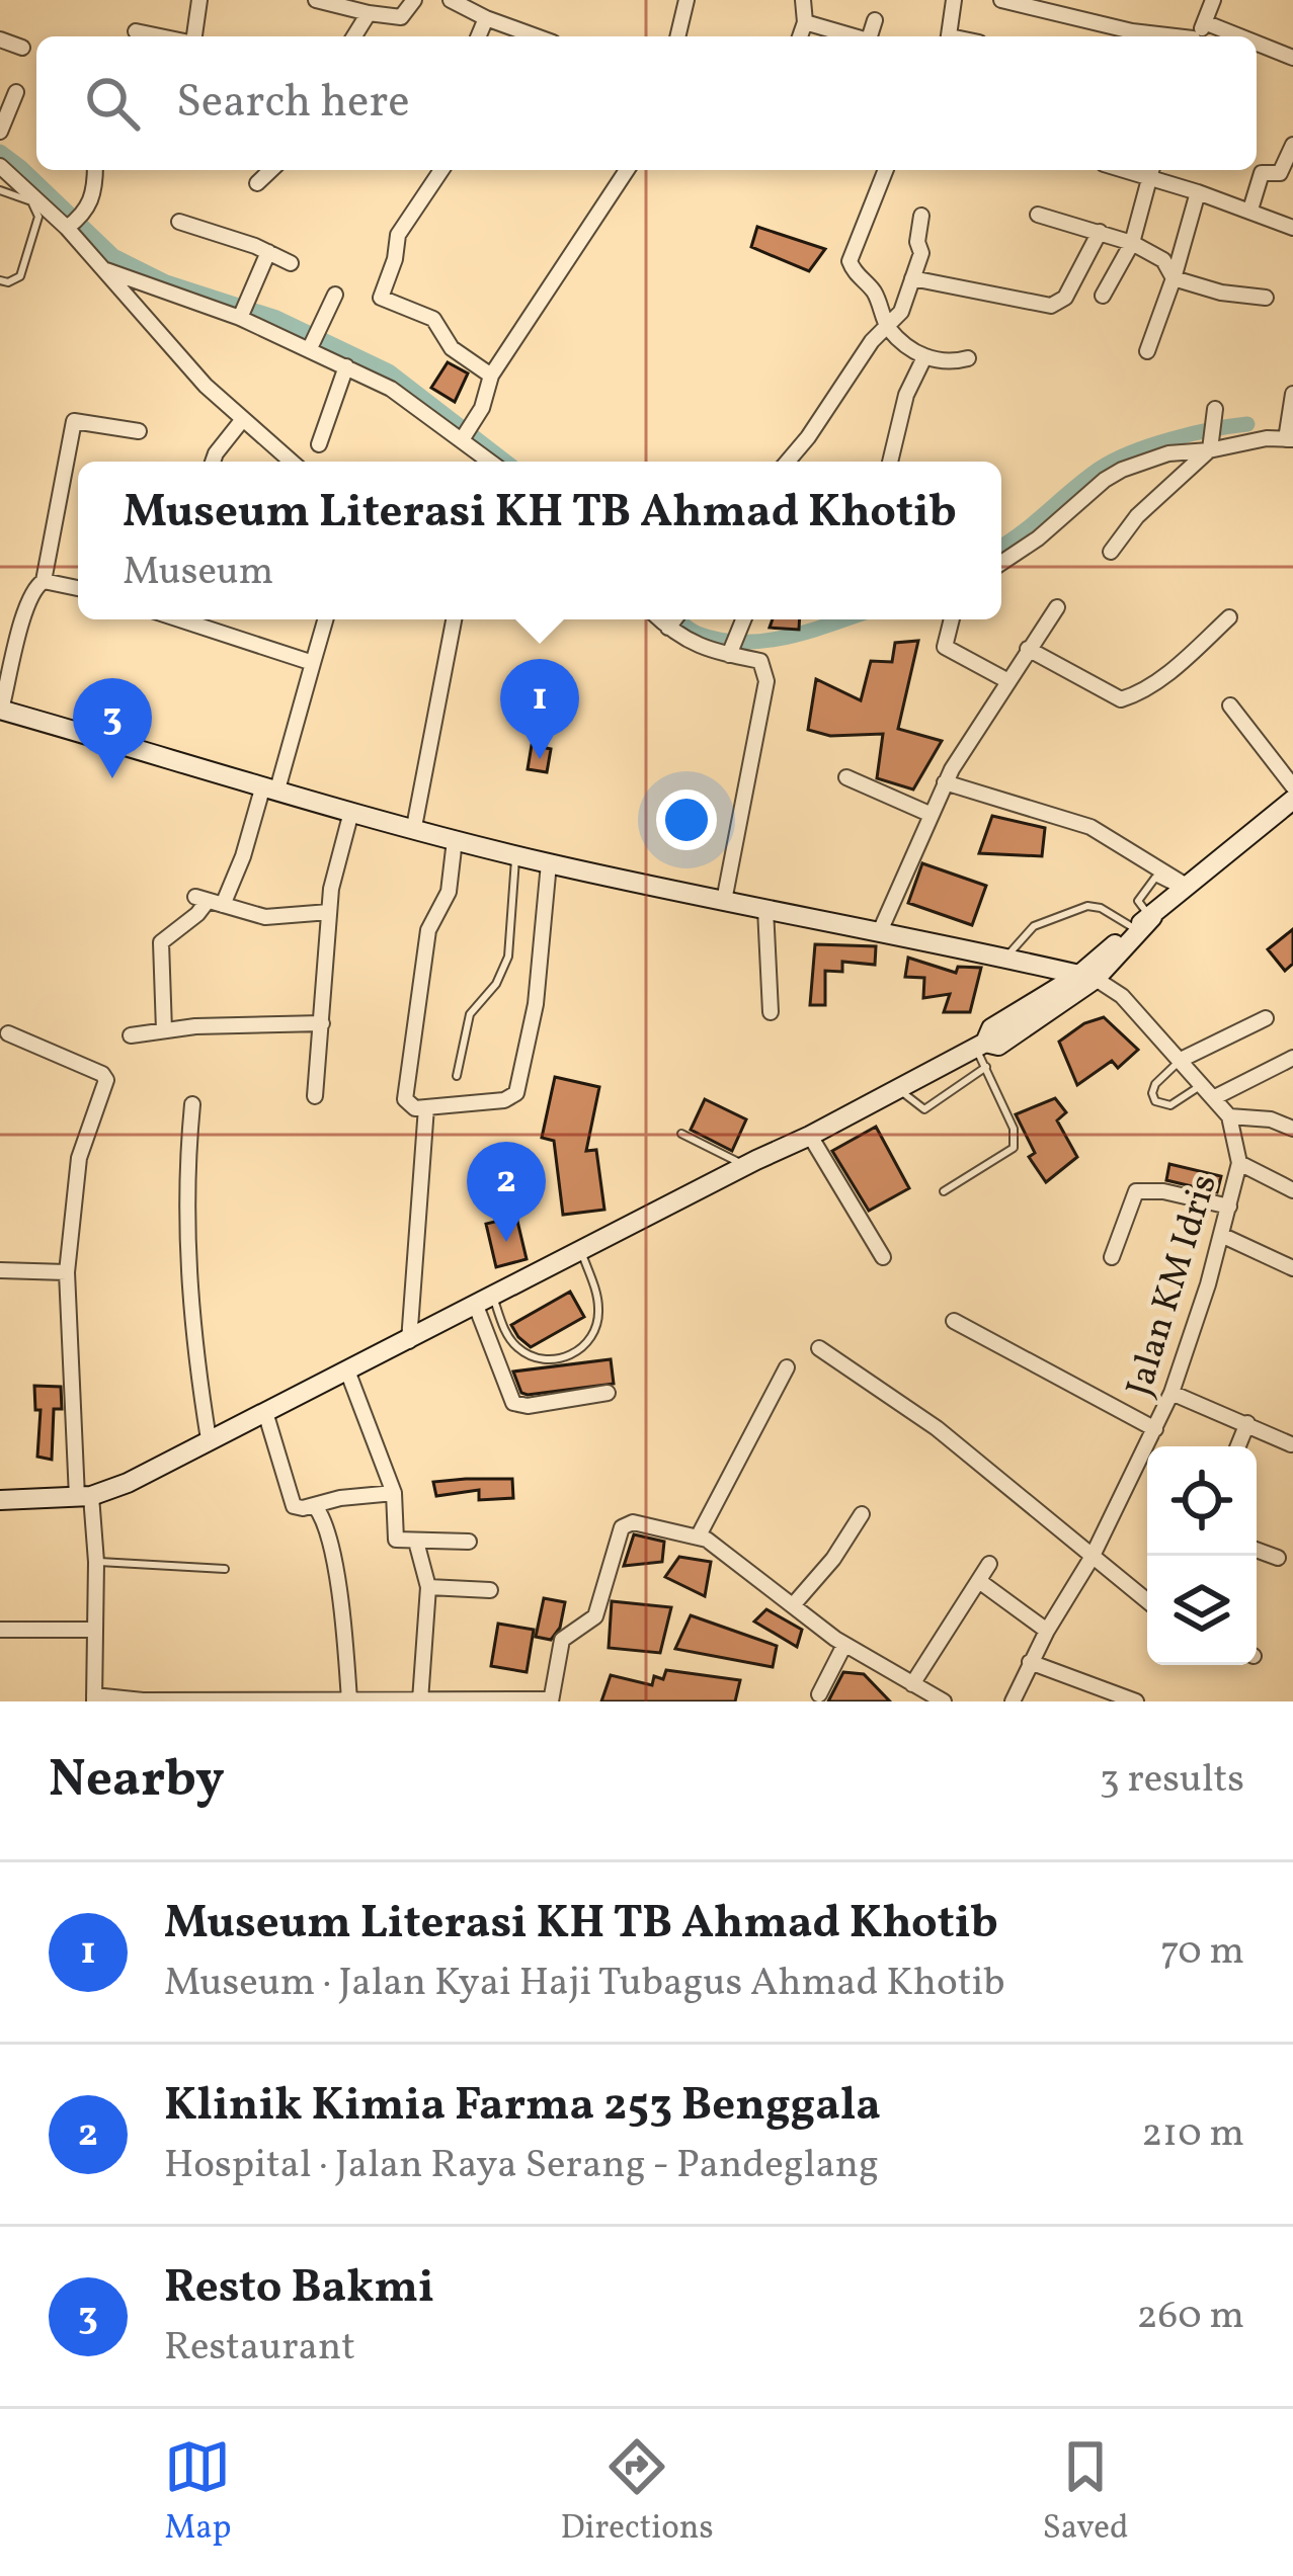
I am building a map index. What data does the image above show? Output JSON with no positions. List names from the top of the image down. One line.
{"streets":{"street":["Jalan KM Idris"]},"page":{"search":"Search here","popup":["Museum Literasi KH TB Ahmad Khotib","Museum"],"pins":["1","3","2"],"heading":["Nearby","3 results"],"list":[{"mark":"1","name":"Museum Literasi KH TB Ahmad Khotib","note":"Museum · Jalan Kyai Haji Tubagus Ahmad Khotib","value":"70 m"},{"mark":"2","name":"Klinik Kimia Farma 253 Benggala","note":"Hospital · Jalan Raya Serang - Pandeglang","value":"210 m"},{"mark":"3","name":"Resto Bakmi","note":"Restaurant","value":"260 m"}],"nav":["Map","Directions","Saved"]}}
